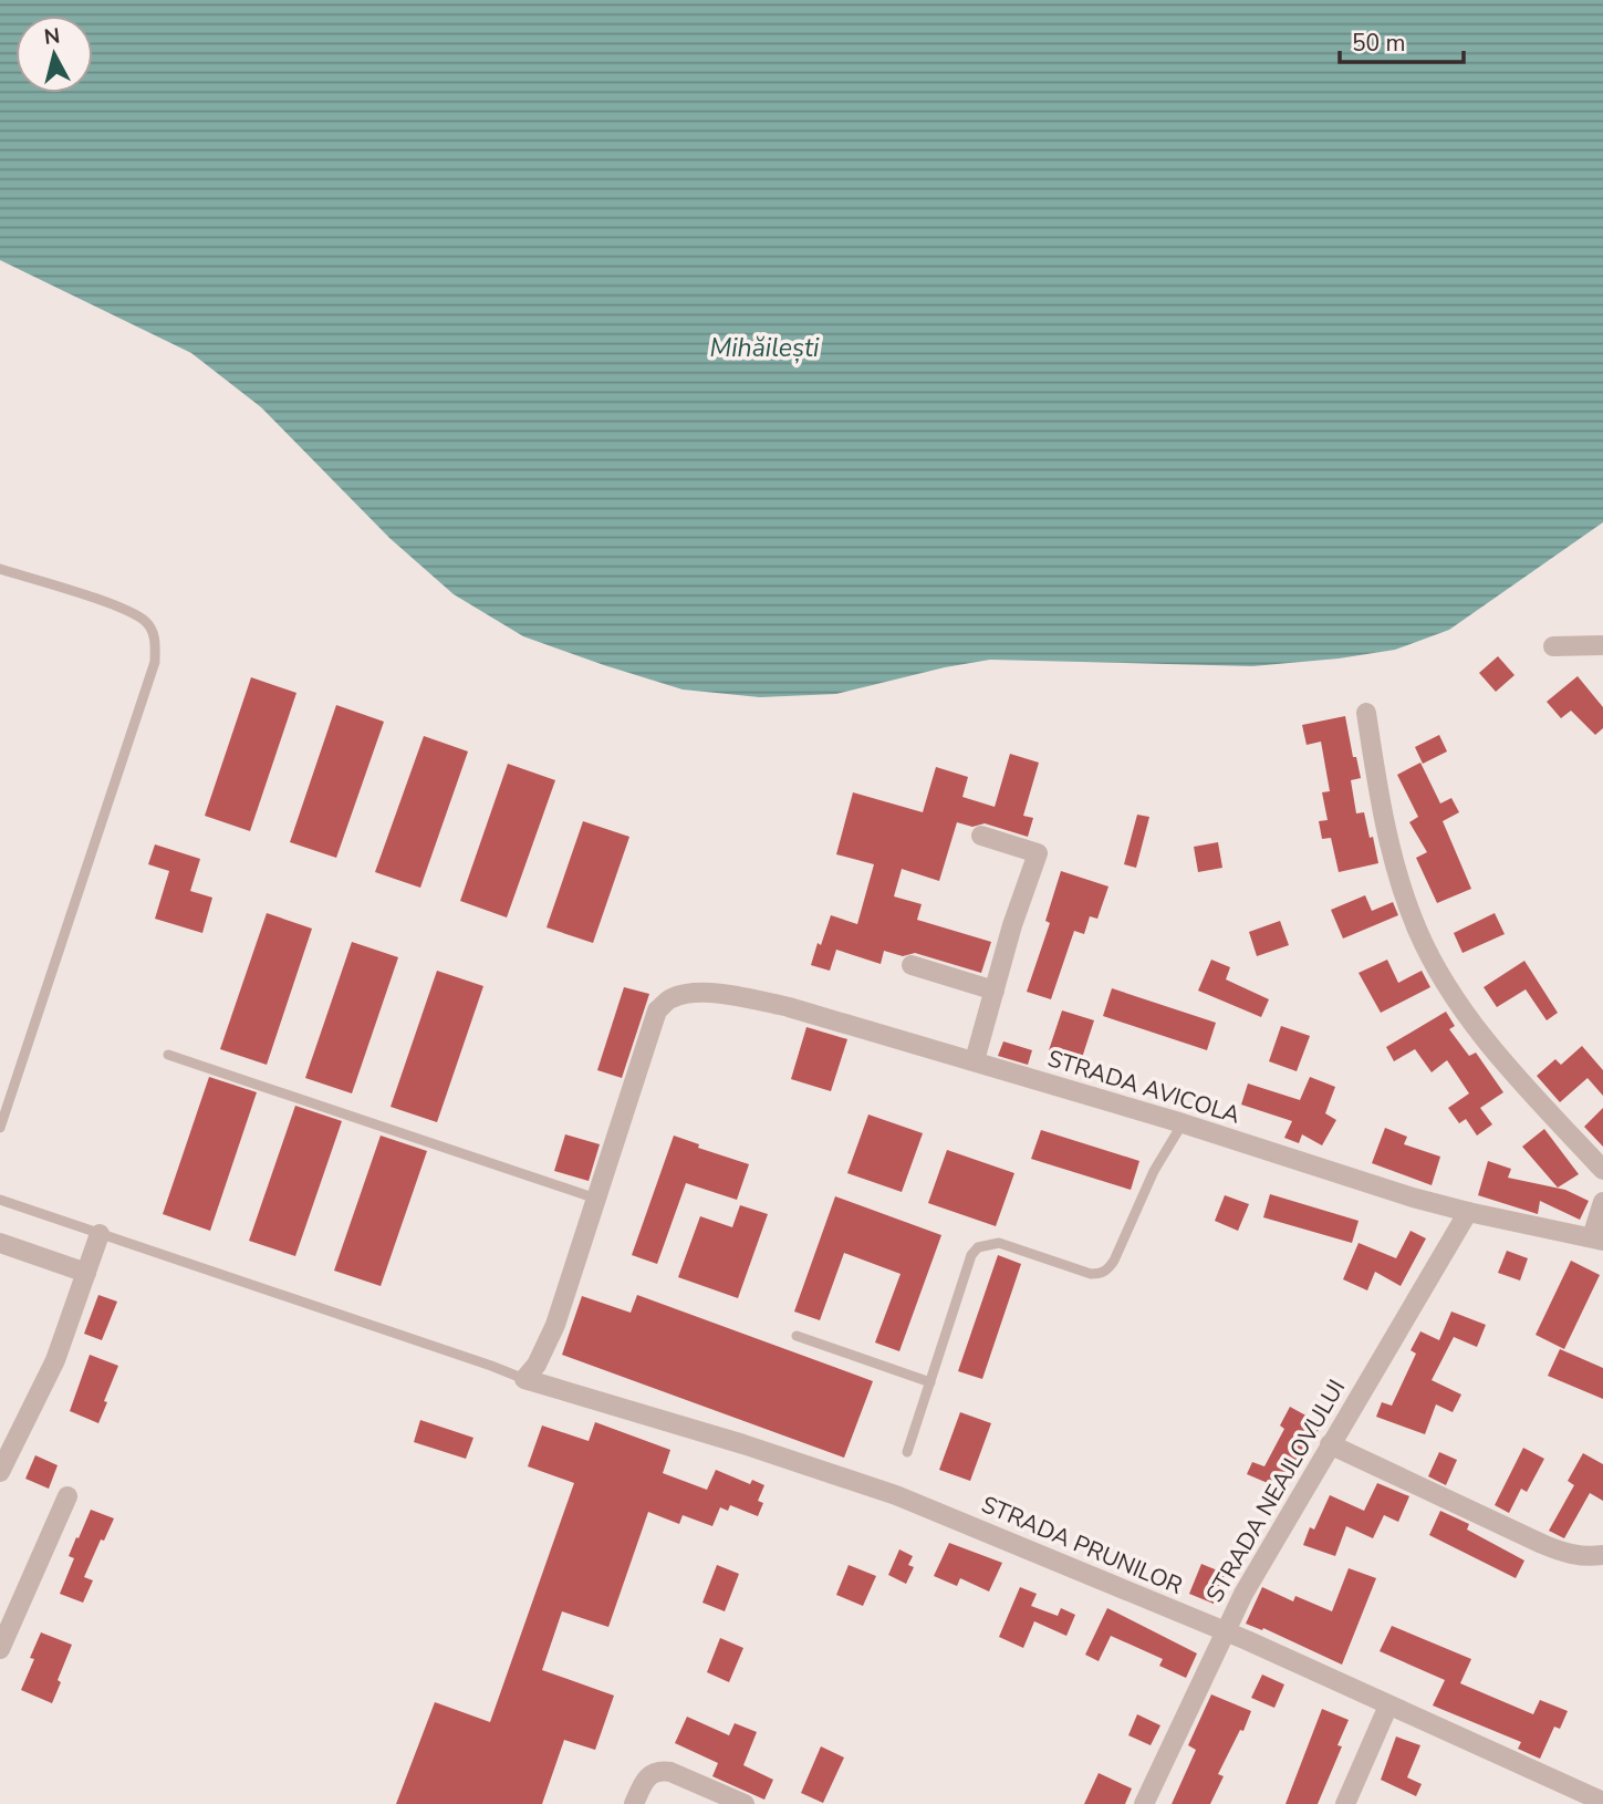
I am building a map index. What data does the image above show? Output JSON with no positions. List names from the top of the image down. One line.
{"streets":{"street":["STRADA AVICOLA","STRADA NEAJLOVULUI","STRADA PRUNILOR"]},"crossings":[["STRADA AVICOLA","STRADA NEAJLOVULUI"],["STRADA NEAJLOVULUI","STRADA PRUNILOR"]],"water":["Mihăilești"],"scale_bar":"50 m","north":"top"}
